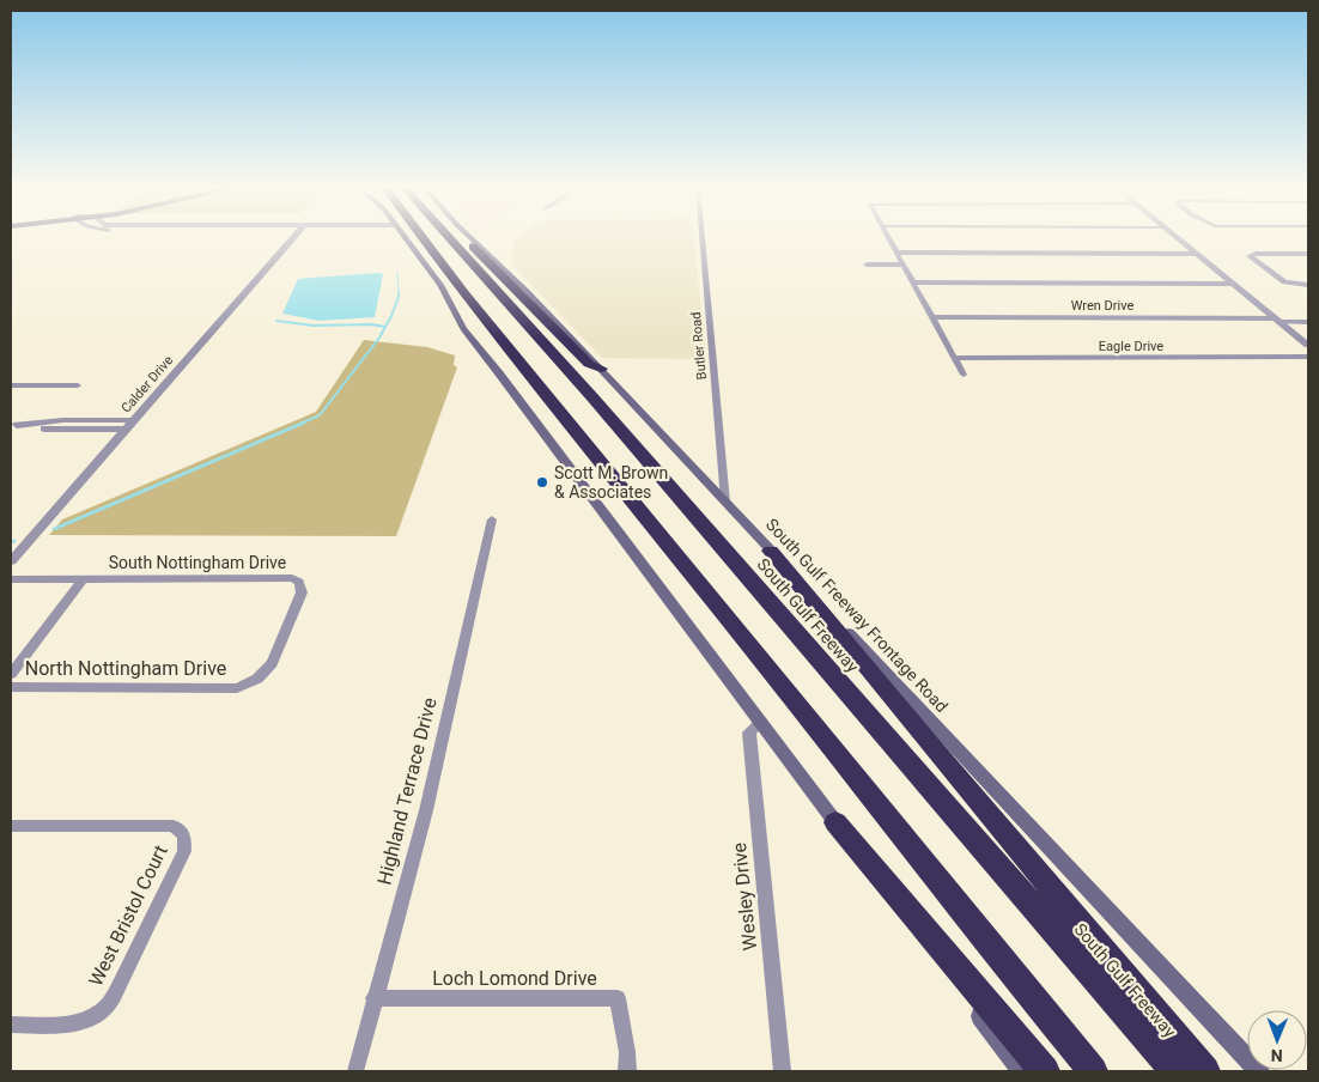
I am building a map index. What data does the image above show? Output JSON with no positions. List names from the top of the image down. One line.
{"streets":{"highway":["South Gulf Freeway"],"main road":["South Gulf Freeway Frontage Road"],"street":["Wren Drive","Butler Road","Eagle Drive","Calder Drive","South Nottingham Drive","North Nottingham Drive","Highland Terrace Drive","Wesley Drive","West Bristol Court","Loch Lomond Drive"]},"crossings":[["Butler Road","South Gulf Freeway Frontage Road"],["South Nottingham Drive","North Nottingham Drive"],["Highland Terrace Drive","Loch Lomond Drive"]],"places":["Scott M. Brown & Associates"],"north":"bottom"}
